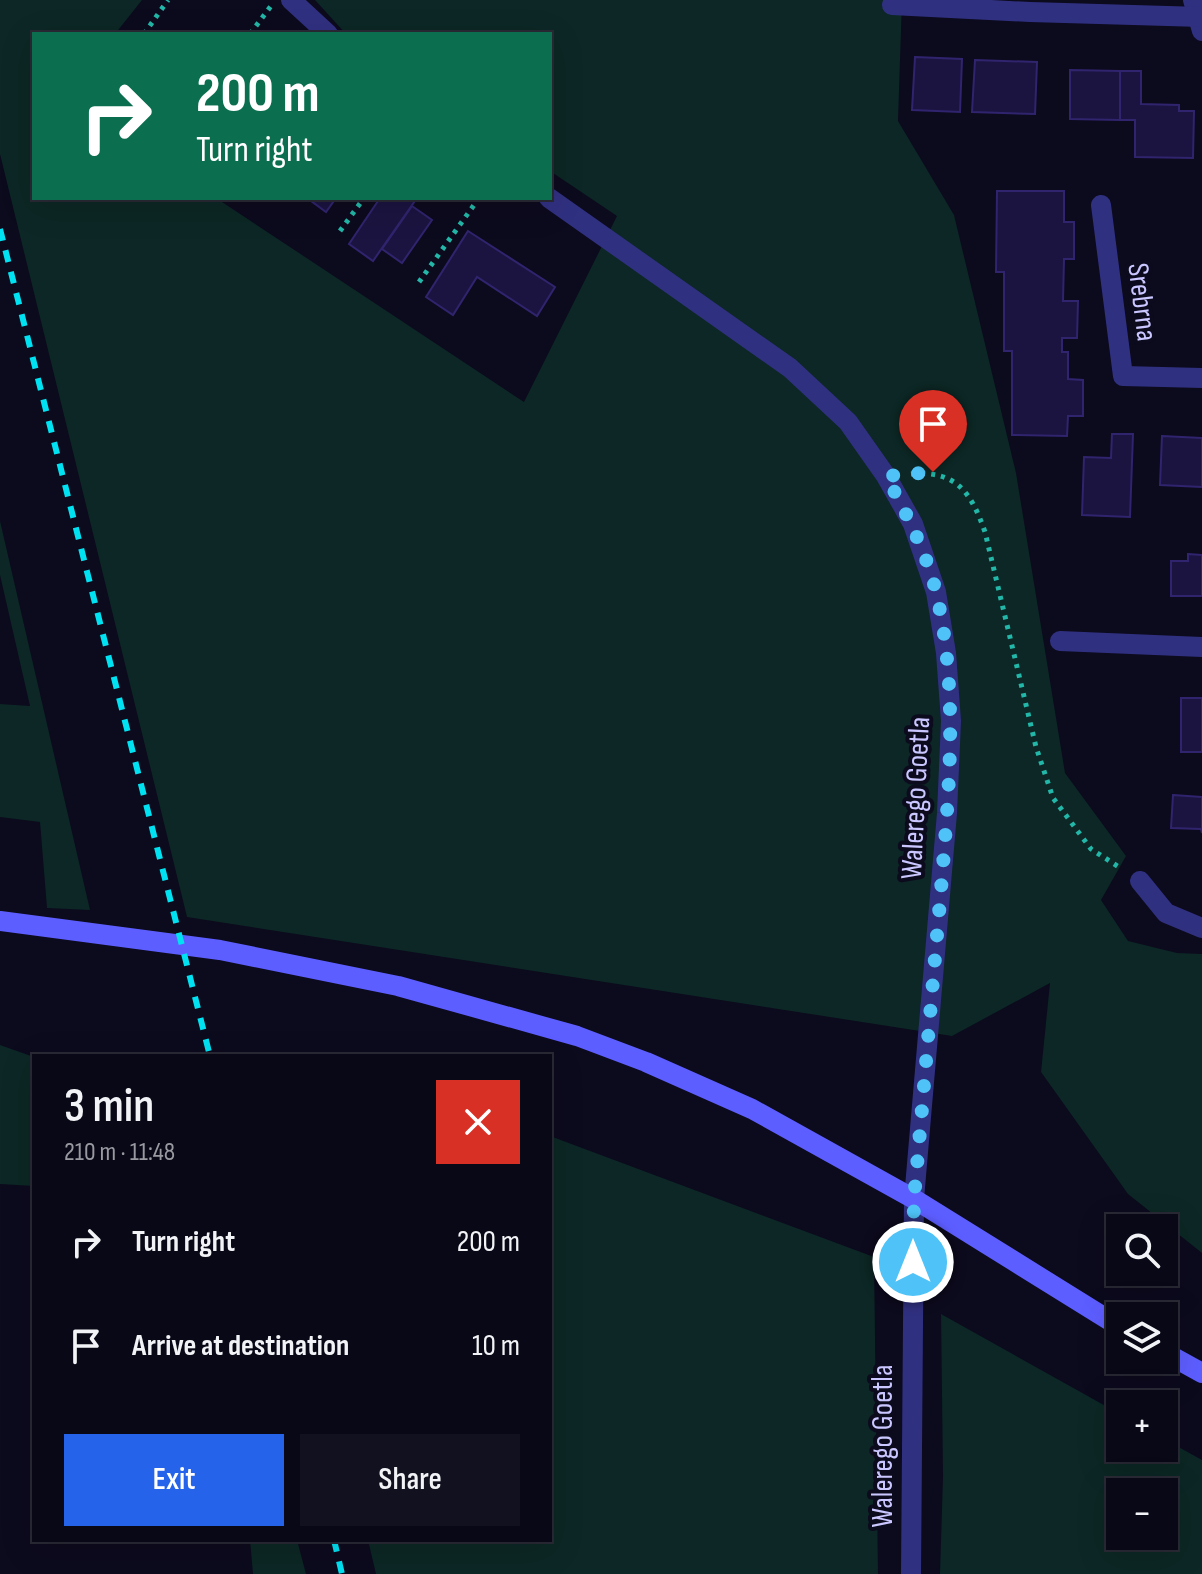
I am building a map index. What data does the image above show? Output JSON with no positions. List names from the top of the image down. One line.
{"streets":{"street":["Srebrna","Walerego Goetla"]},"page":{"turn":["200 m","Turn right"],"heading":["3 min","210 m · 11:48"],"list":[{"name":"Turn right","value":"200 m"},{"name":"Arrive at destination","value":"10 m"}],"map_buttons":["+","−"],"buttons":["Exit","Share"]}}
